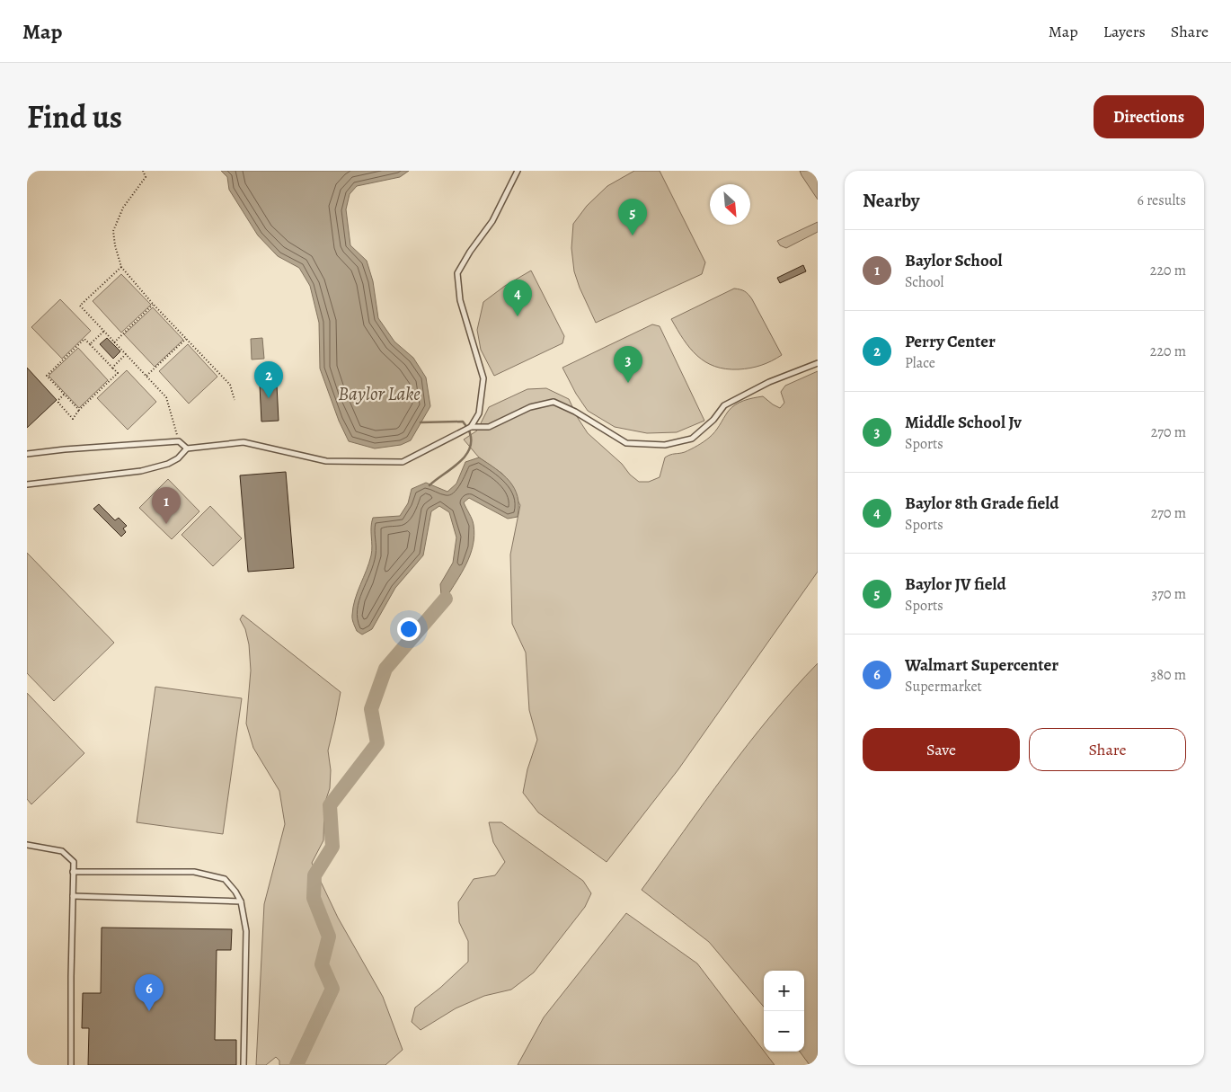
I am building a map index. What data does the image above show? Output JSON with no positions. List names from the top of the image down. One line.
{"water":["Baylor Lake"],"north":"bottom right","page":{"header":"Map","nav":["Map","Layers","Share"],"title":"Find us","buttons":["Directions",["Save","Share"]],"heading":["Nearby","6 results"],"pins":["5","4","3","2","1","6"],"list":[{"mark":"1","name":"Baylor School","note":"School","value":"220 m"},{"mark":"2","name":"Perry Center","note":"Place","value":"220 m"},{"mark":"3","name":"Middle School Jv","note":"Sports","value":"270 m"},{"mark":"4","name":"Baylor 8th Grade field","note":"Sports","value":"270 m"},{"mark":"5","name":"Baylor JV field","note":"Sports","value":"370 m"},{"mark":"6","name":"Walmart Supercenter","note":"Supermarket","value":"380 m"}],"map_buttons":["+","−"]}}
